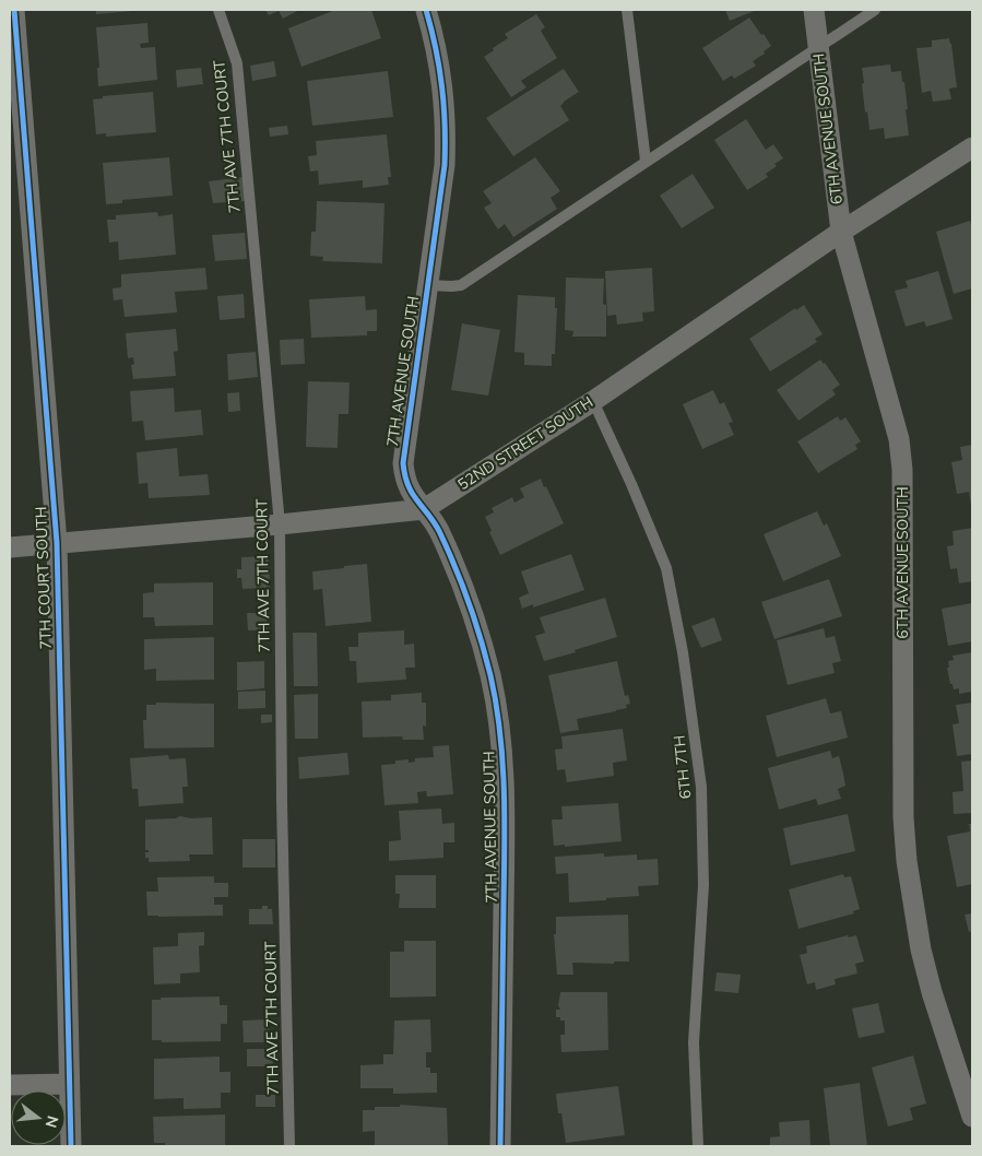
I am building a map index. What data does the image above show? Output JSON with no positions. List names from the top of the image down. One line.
{"streets":{"street":["6TH AVENUE SOUTH","7TH AVENUE SOUTH","52ND STREET SOUTH","7TH COURT SOUTH"],"lane":["7TH AVE 7TH COURT","6TH 7TH"]},"crossings":[["6TH AVENUE SOUTH","52ND STREET SOUTH"],["7TH AVE 7TH COURT","52ND STREET SOUTH"],["7TH AVENUE SOUTH","52ND STREET SOUTH"],["52ND STREET SOUTH","7TH COURT SOUTH"],["52ND STREET SOUTH","6TH 7TH"]],"north":"right"}
